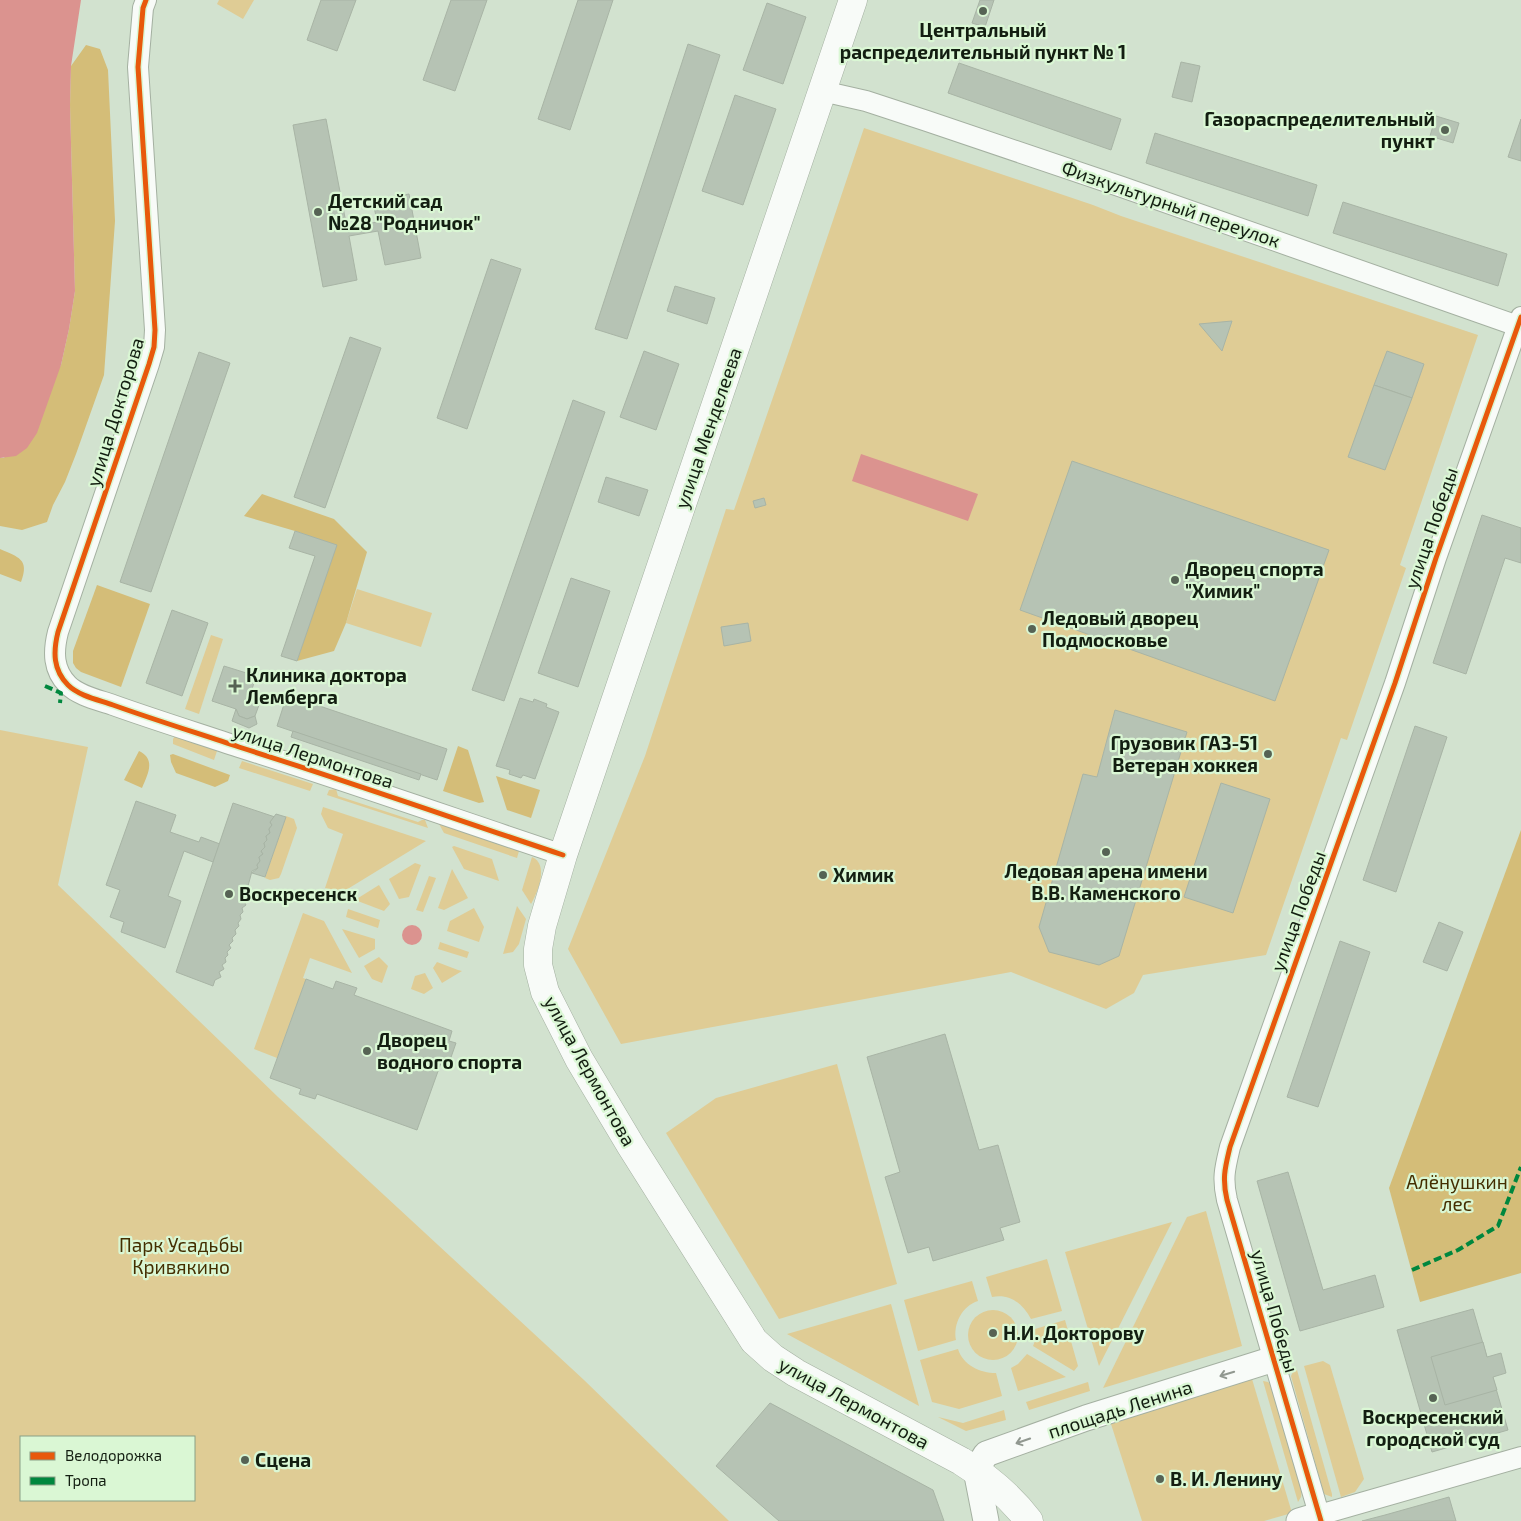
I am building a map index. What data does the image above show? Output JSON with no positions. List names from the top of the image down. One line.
{"streets":{"main road":["улица Менделеева","улица Лермонтова"],"street":["Физкультурный переулок","улица Докторова","улица Победы","площадь Ленина"]},"crossings":[["Физкультурный переулок","улица Менделеева"],["Физкультурный переулок","улица Победы"],["улица Докторова","улица Лермонтова"],["улица Менделеева","улица Лермонтова"],["улица Победы","площадь Ленина"],["улица Лермонтова","площадь Ленина"]],"one_way":["площадь Ленина"],"parks":["Алёнушкин лес","Парк Усадьбы Кривякино"],"places":{"other":["Центральный распределительный пункт № 1","Газораспределительный пункт","Детский сад №28 \"Родничок\"","Дворец спорта \"Химик\"","Ледовый дворец Подмосковье","Грузовик ГАЗ-51 Ветеран хоккея","Ледовая арена имени В.В. Каменского","Химик","Воскресенск","Дворец водного спорта","Н.И. Докторову","Воскресенский городской суд","Сцена","В. И. Ленину"],"health":["Клиника доктора Лемберга"]},"legend":["Велодорожка","Тропа"]}
